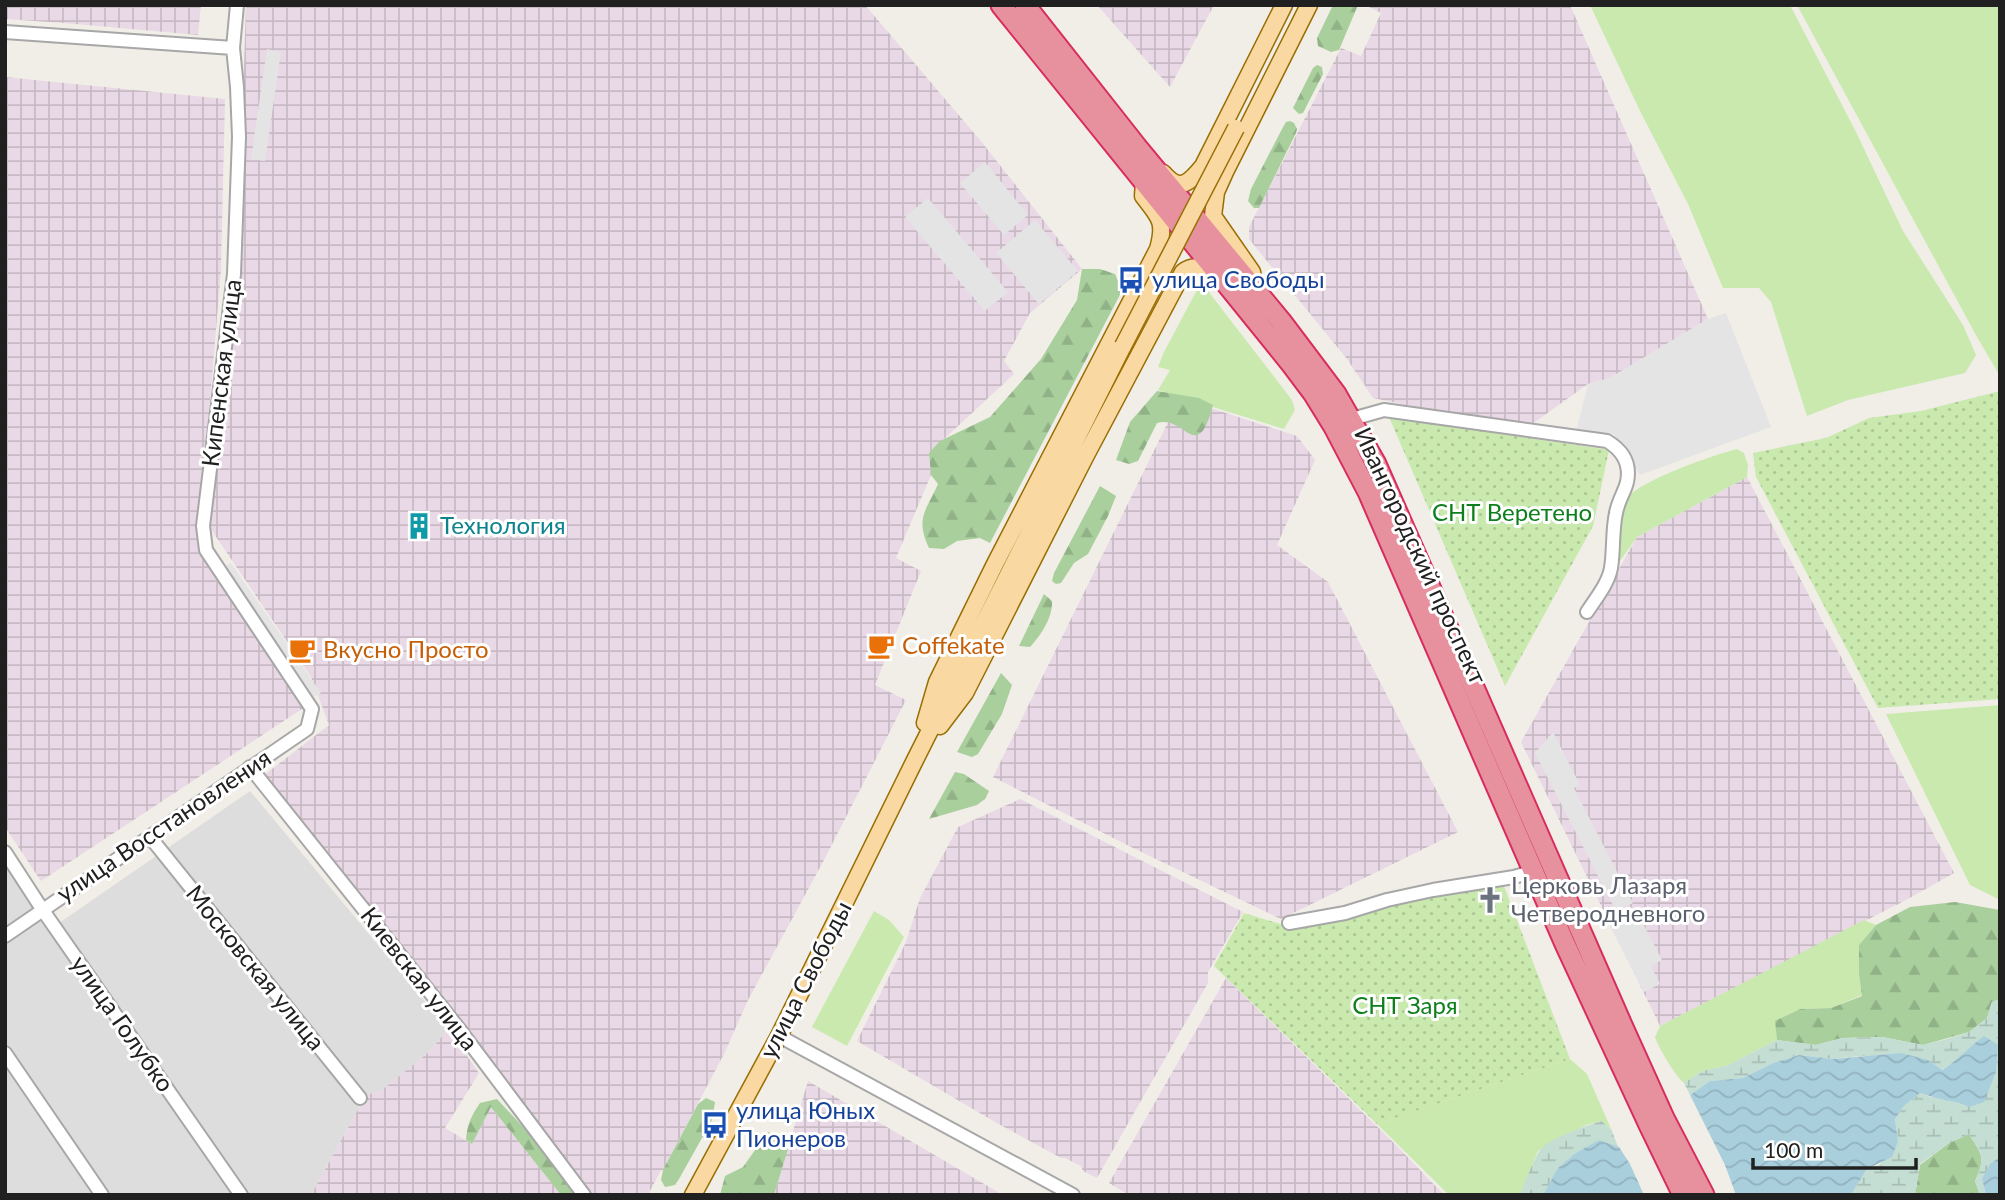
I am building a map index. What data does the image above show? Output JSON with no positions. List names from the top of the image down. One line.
{"streets":{"highway":["Ивангородский проспект"],"main road":["улица Свободы"],"street":["Кипенская улица","улица Восстановления","Московская улица","Киевская улица","улица Голубко"]},"crossings":[["Кипенская улица","улица Восстановления"],["Ивангородский проспект","улица Свободы"],["улица Восстановления","Московская улица"],["улица Восстановления","Киевская улица"],["улица Восстановления","улица Голубко"]],"parks":["СНТ Веретено","СНТ Заря"],"places":{"bus stop":["улица Свободы","улица Юных Пионеров"],"building":["Технология"],"cafe":["Coffekate","Вкусно Просто"],"church":["Церковь Лазаря Четверодневного"]},"scale_bar":"100 m"}
